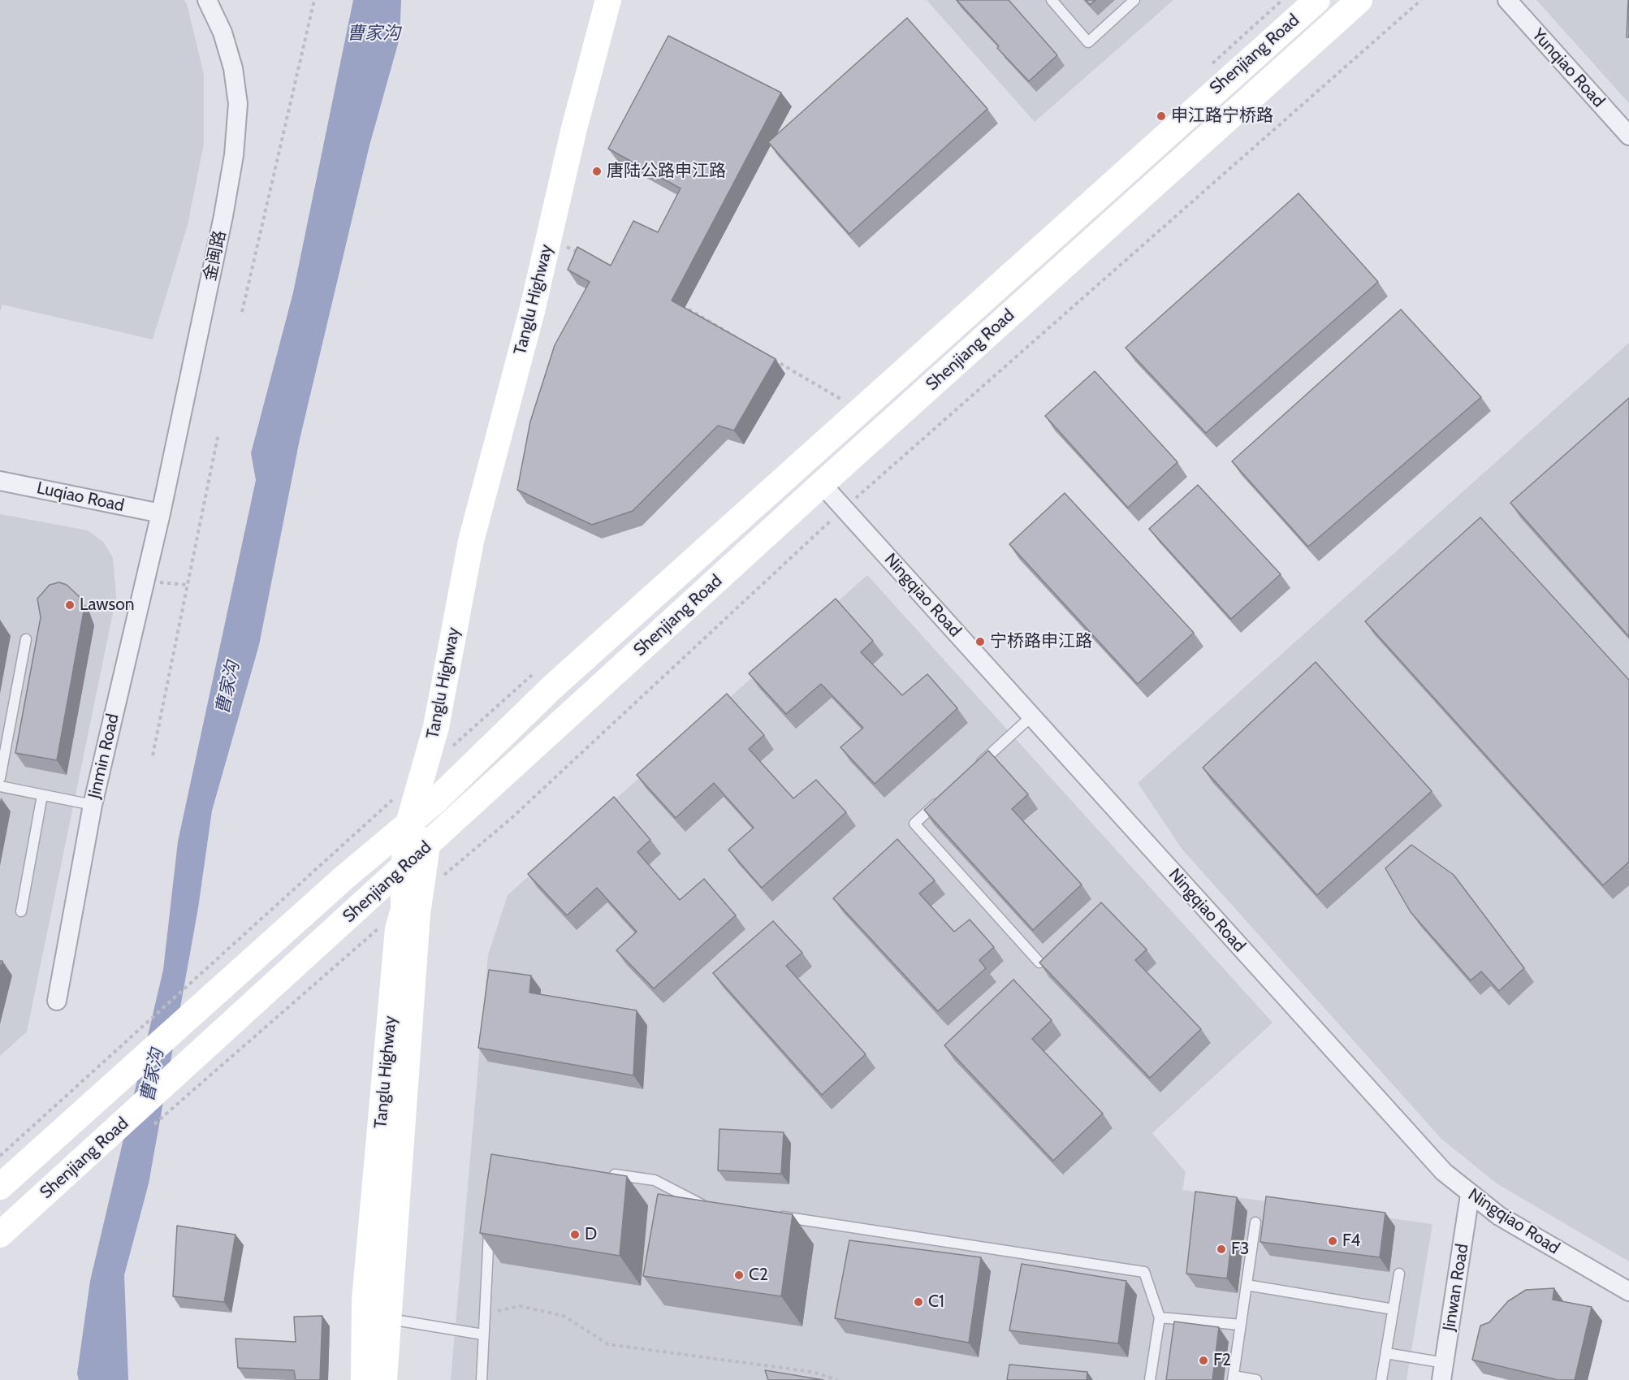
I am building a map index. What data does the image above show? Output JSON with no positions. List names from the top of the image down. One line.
{"streets":{"main road":["Shenjiang Road","Tanglu Highway"],"street":["Yunqiao Road","金闽路","Luqiao Road","Ningqiao Road","Jinmin Road","Jinwan Road"]},"crossings":[["Shenjiang Road","Tanglu Highway"],["Shenjiang Road","Ningqiao Road"],["金闽路","Luqiao Road"],["金闽路","Jinmin Road"],["Luqiao Road","Jinmin Road"],["Ningqiao Road","Jinwan Road"]],"water":["曹家沟"],"places":["申江路宁桥路","唐陆公路申江路","Lawson","宁桥路申江路","D","F4","F3","C2","C1","F2"]}
